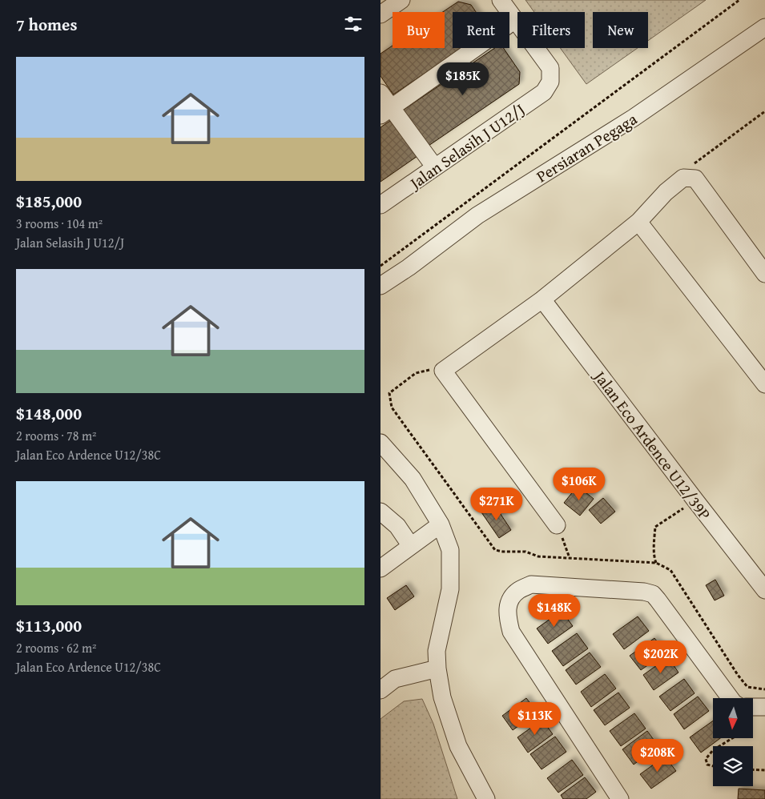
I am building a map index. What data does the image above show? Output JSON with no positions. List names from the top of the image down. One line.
{"streets":{"street":["Jalan Selasih J U12/J","Persiaran Pegaga","Jalan Eco Ardence U12/39P"]},"north":"bottom","page":{"heading":"7 homes","chip":["Buy","Rent","Filters","New"],"list":[{"name":"$185,000","note":"3 rooms · 104 m² · Jalan Selasih J U12/J"},{"name":"$148,000","note":"2 rooms · 78 m² · Jalan Eco Ardence U12/38C"},{"name":"$113,000","note":"2 rooms · 62 m² · Jalan Eco Ardence U12/38C"}],"price":["$185K","$106K","$271K","$148K","$202K","$113K","$208K"]}}
